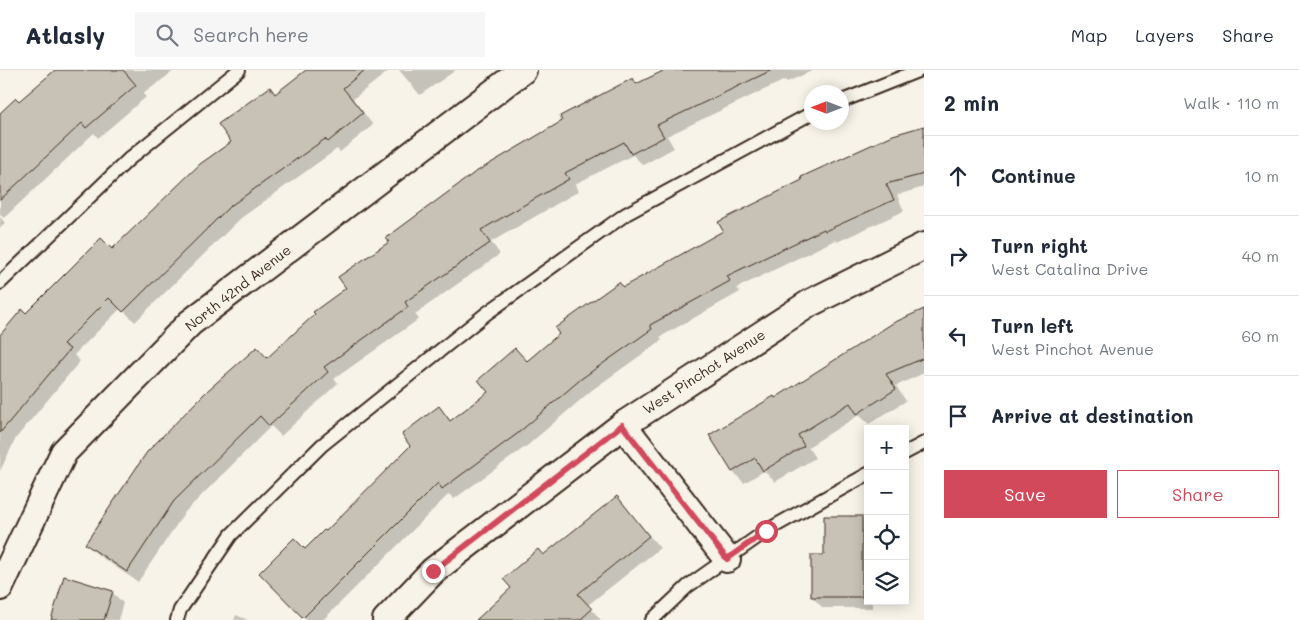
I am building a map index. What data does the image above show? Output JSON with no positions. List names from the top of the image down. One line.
{"streets":{"street":["North 42nd Avenue","West Pinchot Avenue"]},"north":"left","page":{"header":"Atlasly","search":"Search here","nav":["Map","Layers","Share"],"heading":["2 min","Walk · 110 m"],"list":[["Continue","10 m"],["Turn right","West Catalina Drive","40 m"],["Turn left","West Pinchot Avenue","60 m"],"Arrive at destination"],"map_buttons":["+","−"],"buttons":["Save","Share"]}}
